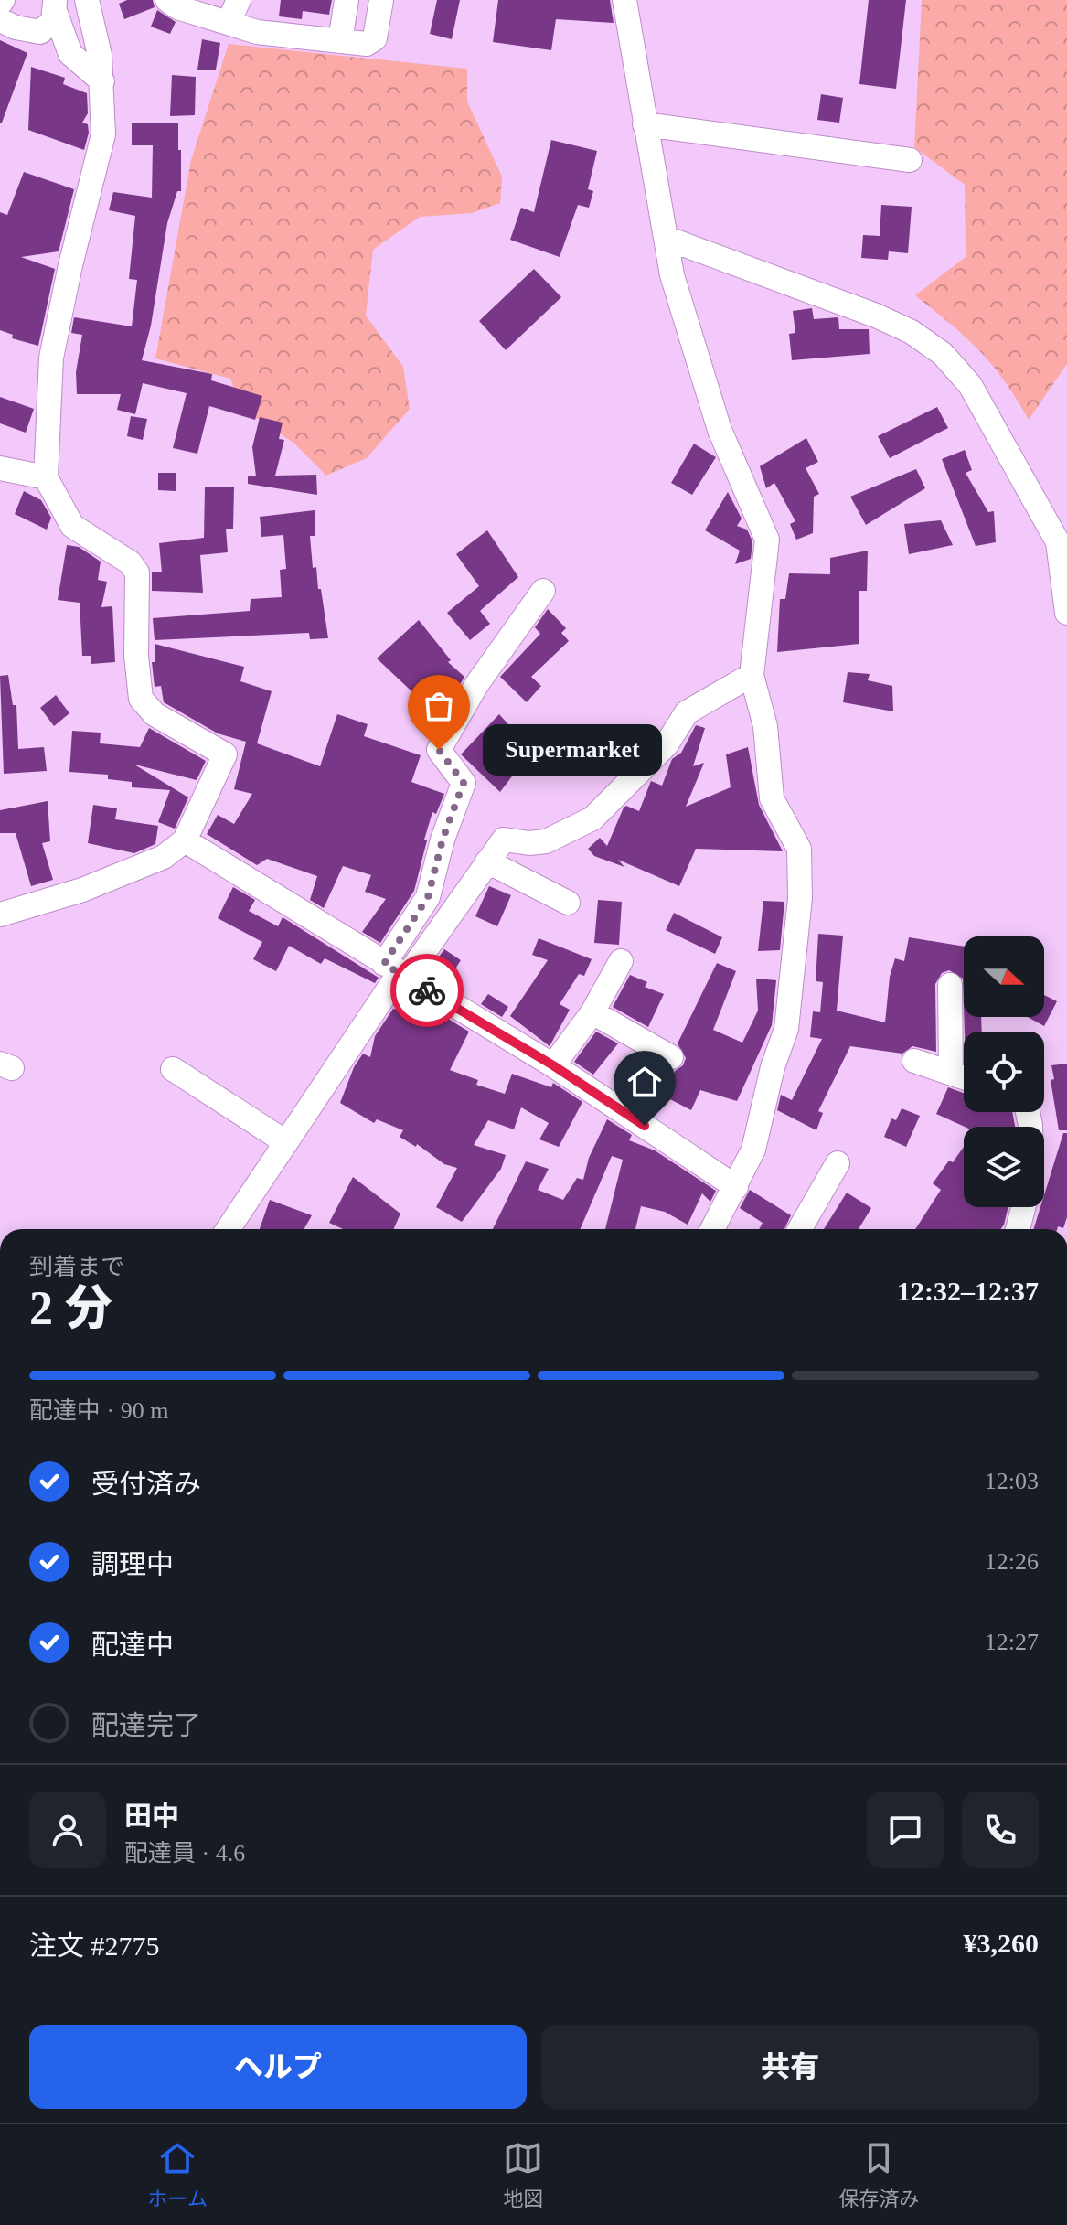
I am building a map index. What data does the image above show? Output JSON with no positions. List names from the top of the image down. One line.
{"places":["Supermarket"],"north":"right","page":{"bubble":"Supermarket","heading":["2 分","到着まで","12:32–12:37"],"panel":["田中","配達員 · 4.6","注文 #2775","¥3,260"],"bar":"配達中 · 90 m","list":[["受付済み","12:03"],["調理中","12:26"],["配達中","12:27"],"配達完了"],"buttons":["ヘルプ","共有"],"tabs":["ホーム","地図","保存済み"]}}
